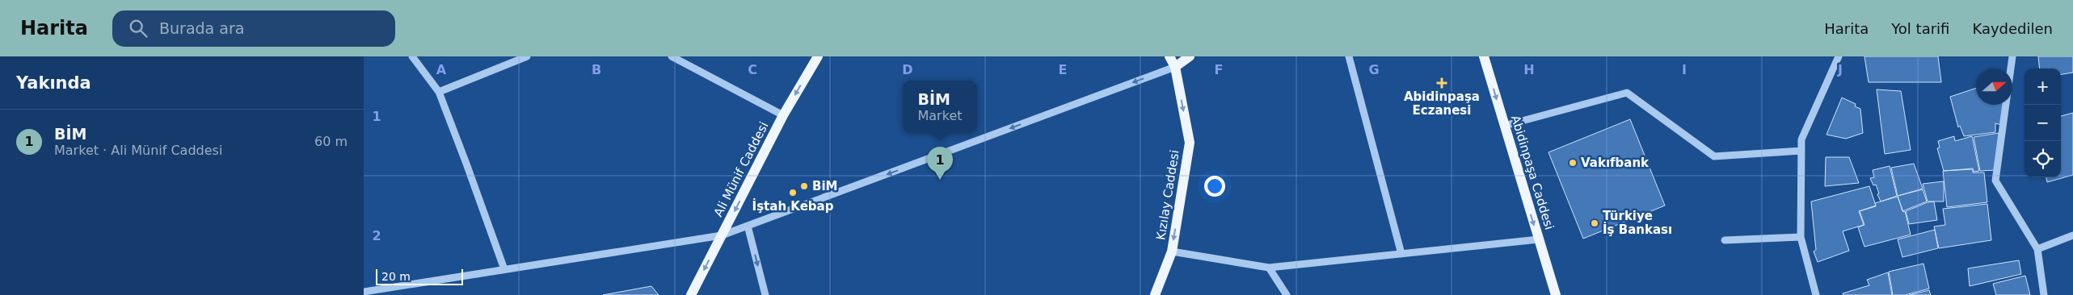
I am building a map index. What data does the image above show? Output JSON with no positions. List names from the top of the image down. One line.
{"streets":{"main road":["Ali Münif Caddesi","Abidinpaşa Caddesi","Kızılay Caddesi"]},"one_way":["Ali Münif Caddesi","Abidinpaşa Caddesi","Kızılay Caddesi"],"places":{"health":["Abidinpaşa Eczanesi"],"other":["Vakıfbank","BiM","İştah Kebap","Türkiye İş Bankası"]},"scale_bar":"20 m","north":"right","page":{"header":"Harita","search":"Burada ara","nav":["Harita","Yol tarifi","Kaydedilen"],"heading":"Yakında","map_buttons":["+","−"],"popup":["BİM","Market"],"list":[{"mark":"1","name":"BİM","note":"Market · Ali Münif Caddesi","value":"60 m"}],"pins":"1","scale":"20 m"},"grid":{"columns":["A","B","C","D","E","F","G","H","I","J"],"rows":["1","2"]}}
